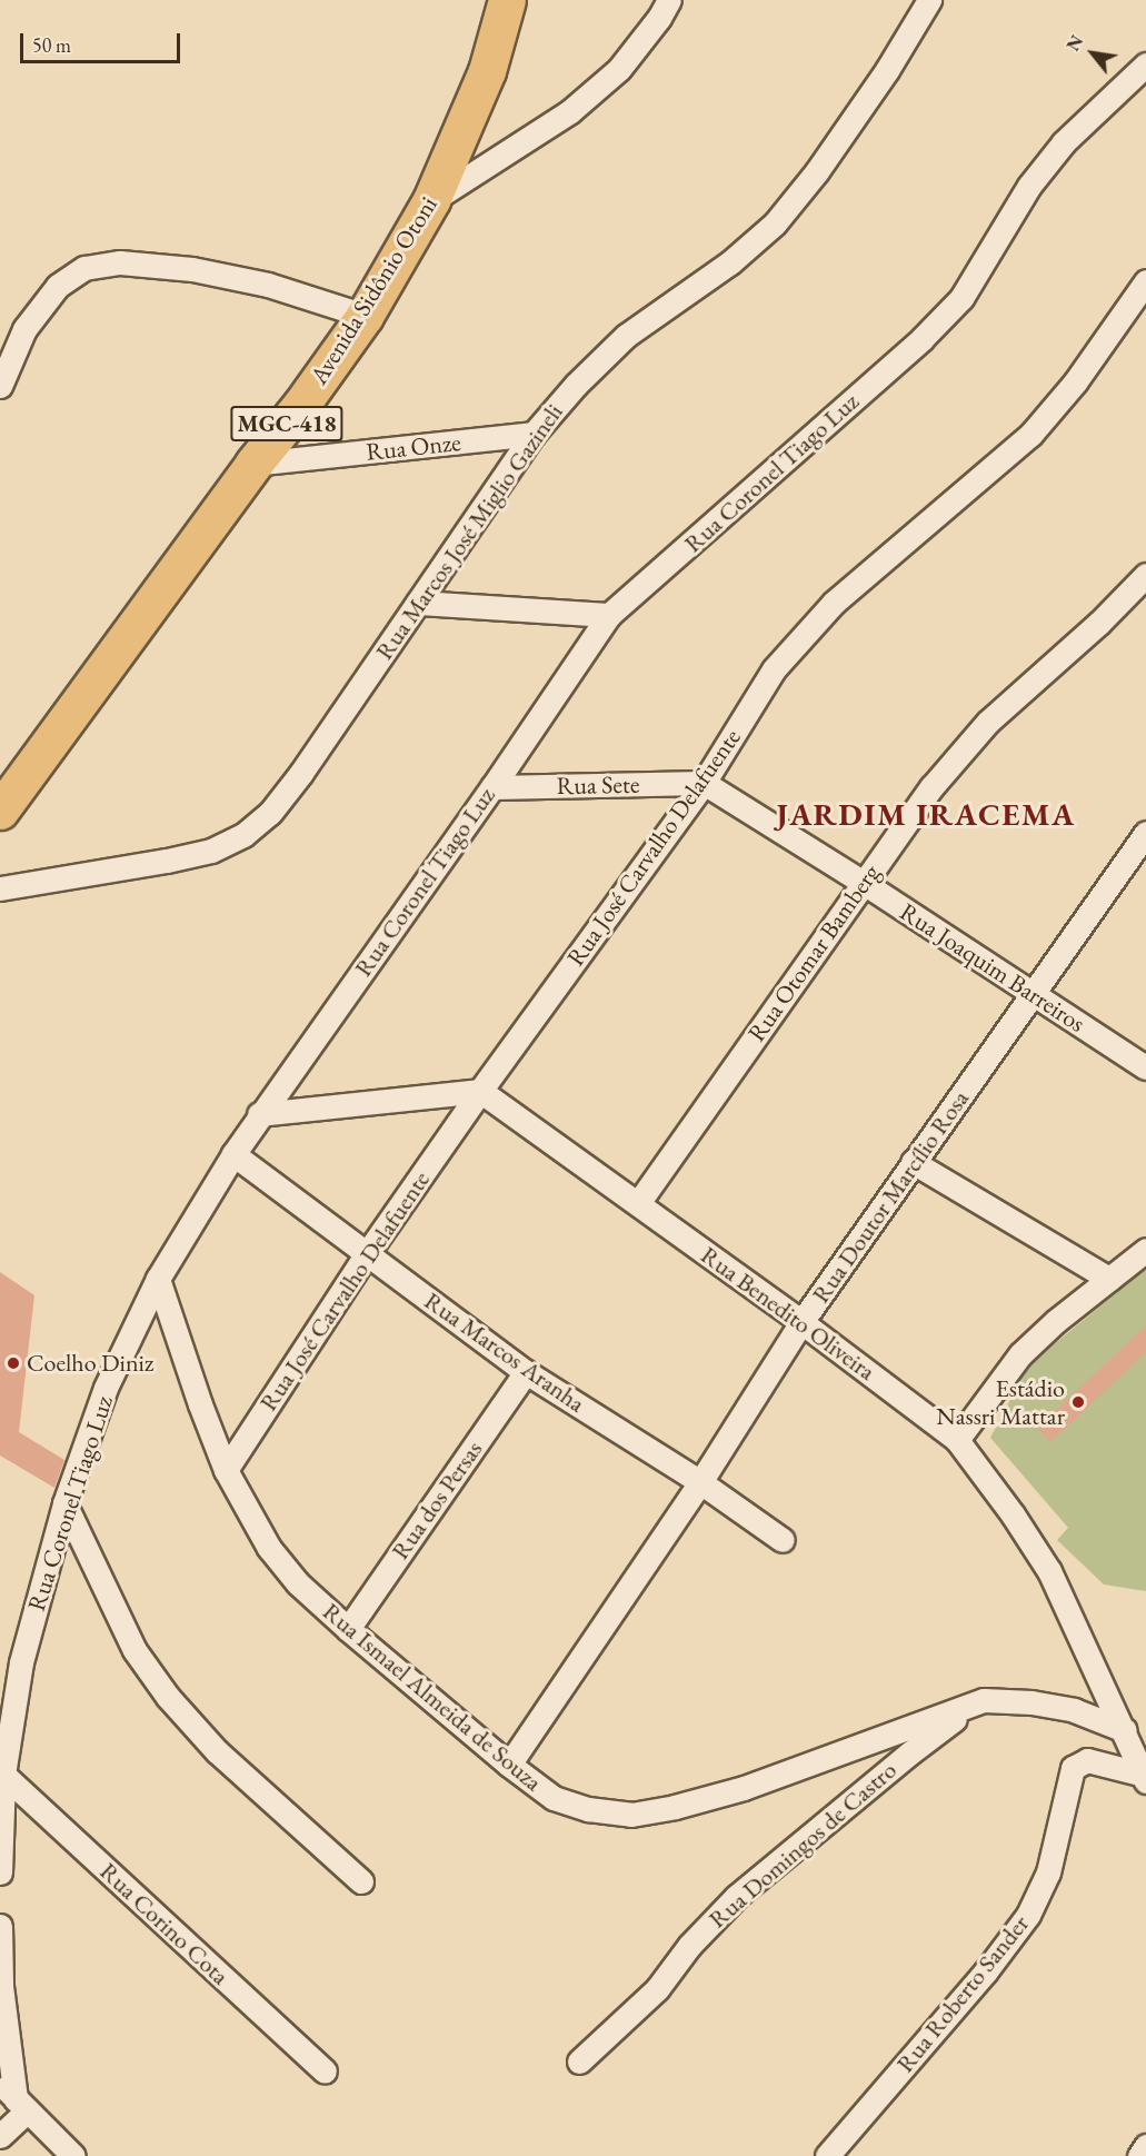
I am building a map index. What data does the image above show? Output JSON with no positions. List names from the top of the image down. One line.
{"streets":{"main road":["Avenida Sidônio Otoni","MGC-418"],"street":["Rua Onze","Rua Coronel Tiago Luz","Rua Marcos José Miglio Gazineli","Rua Sete","Rua José Carvalho Delafuente","Rua Otomar Bamberg","Rua Joaquim Barreiros","Rua Doutor Marcílio Rosa","Rua Benedito Oliveira","Rua Marcos Aranha","Rua dos Persas","Rua Ismael Almeida de Souza","Rua Domingos de Castro","Rua Corino Cota","Rua Roberto Sander"]},"crossings":[["Avenida Sidônio Otoni","Rua Onze"],["Rua Onze","Rua Marcos José Miglio Gazineli"],["Rua Coronel Tiago Luz","Rua Sete"],["Rua Coronel Tiago Luz","Rua Marcos Aranha"],["Rua Coronel Tiago Luz","Rua Ismael Almeida de Souza"],["Rua Coronel Tiago Luz","Rua Corino Cota"],["Rua Sete","Rua José Carvalho Delafuente"],["Rua Sete","Rua Joaquim Barreiros"],["Rua José Carvalho Delafuente","Rua Joaquim Barreiros"],["Rua José Carvalho Delafuente","Rua Benedito Oliveira"],["Rua José Carvalho Delafuente","Rua Marcos Aranha"],["Rua José Carvalho Delafuente","Rua Ismael Almeida de Souza"],["Rua Otomar Bamberg","Rua Joaquim Barreiros"],["Rua Otomar Bamberg","Rua Benedito Oliveira"],["Rua Joaquim Barreiros","Rua Doutor Marcílio Rosa"],["Rua Doutor Marcílio Rosa","Rua Benedito Oliveira"],["Rua Doutor Marcílio Rosa","Rua Marcos Aranha"],["Rua Doutor Marcílio Rosa","Rua Ismael Almeida de Souza"],["Rua Benedito Oliveira","Rua Ismael Almeida de Souza"],["Rua Benedito Oliveira","Rua Roberto Sander"],["Rua Marcos Aranha","Rua dos Persas"],["Rua dos Persas","Rua Ismael Almeida de Souza"],["Rua Ismael Almeida de Souza","Rua Domingos de Castro"]],"districts":["JARDIM IRACEMA"],"places":["Coelho Diniz","Estádio Nassri Mattar"],"scale_bar":"50 m","north":"top left"}
